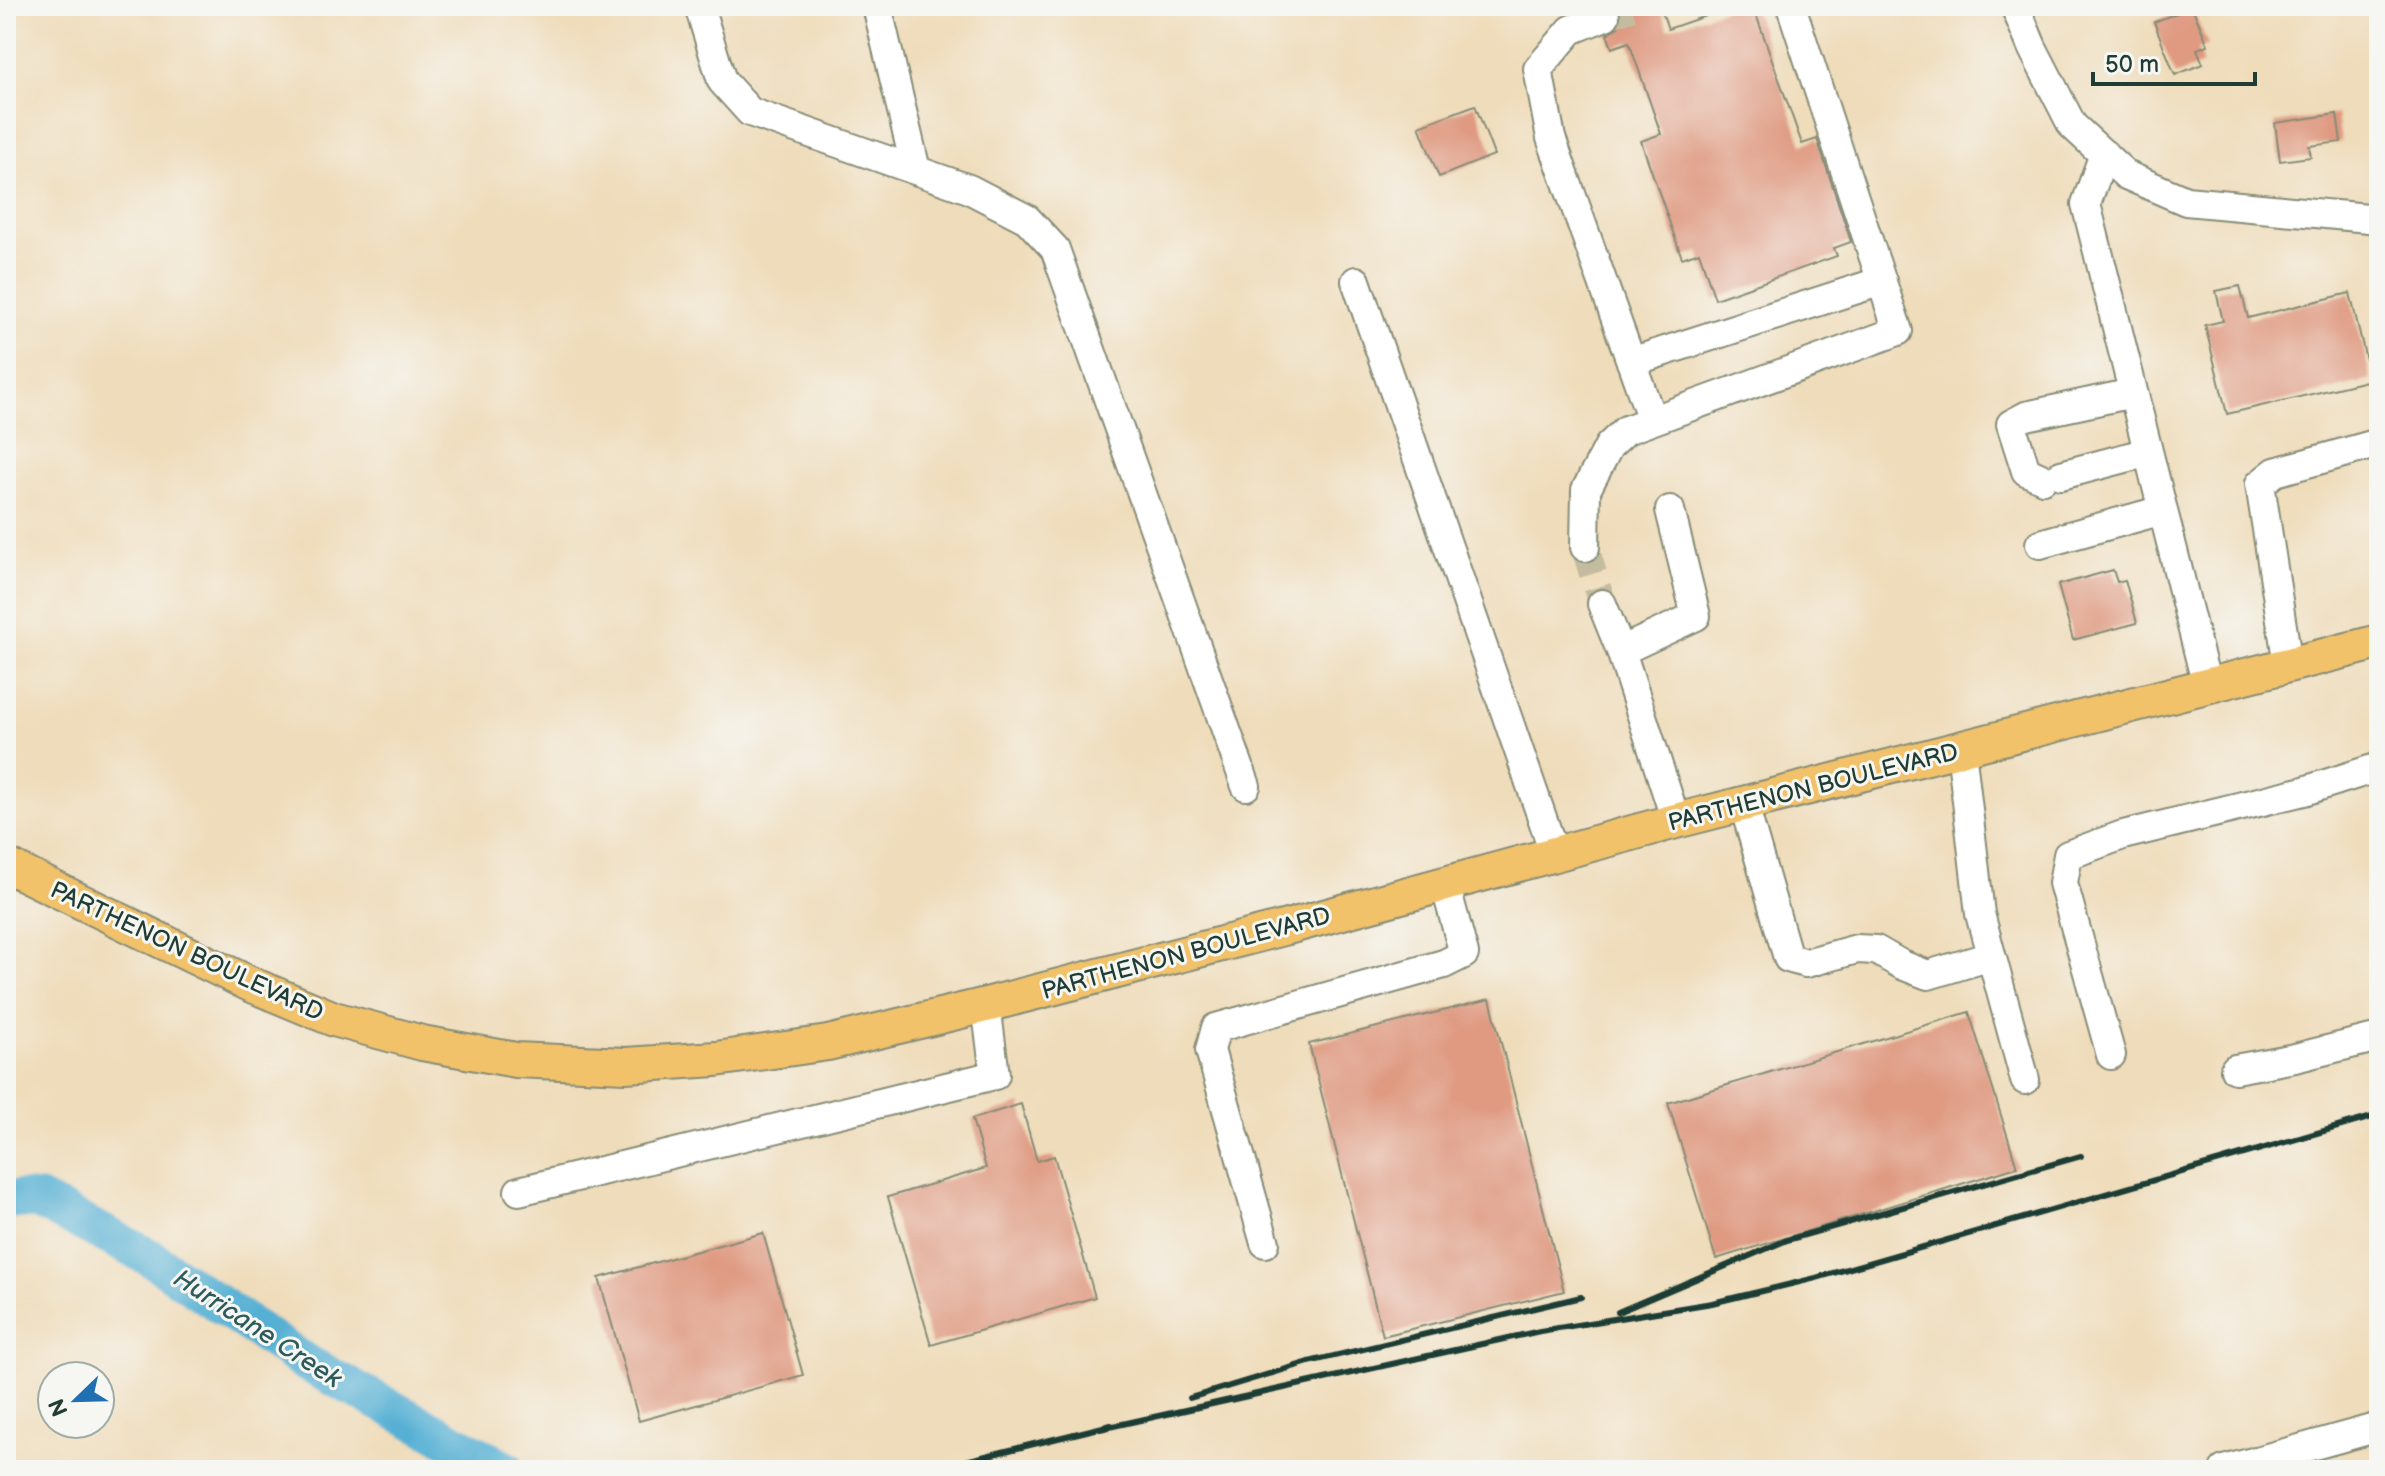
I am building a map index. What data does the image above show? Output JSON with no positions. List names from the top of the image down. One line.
{"streets":{"main road":["PARTHENON BOULEVARD"]},"water":["Hurricane Creek"],"scale_bar":"50 m","north":"bottom left"}
